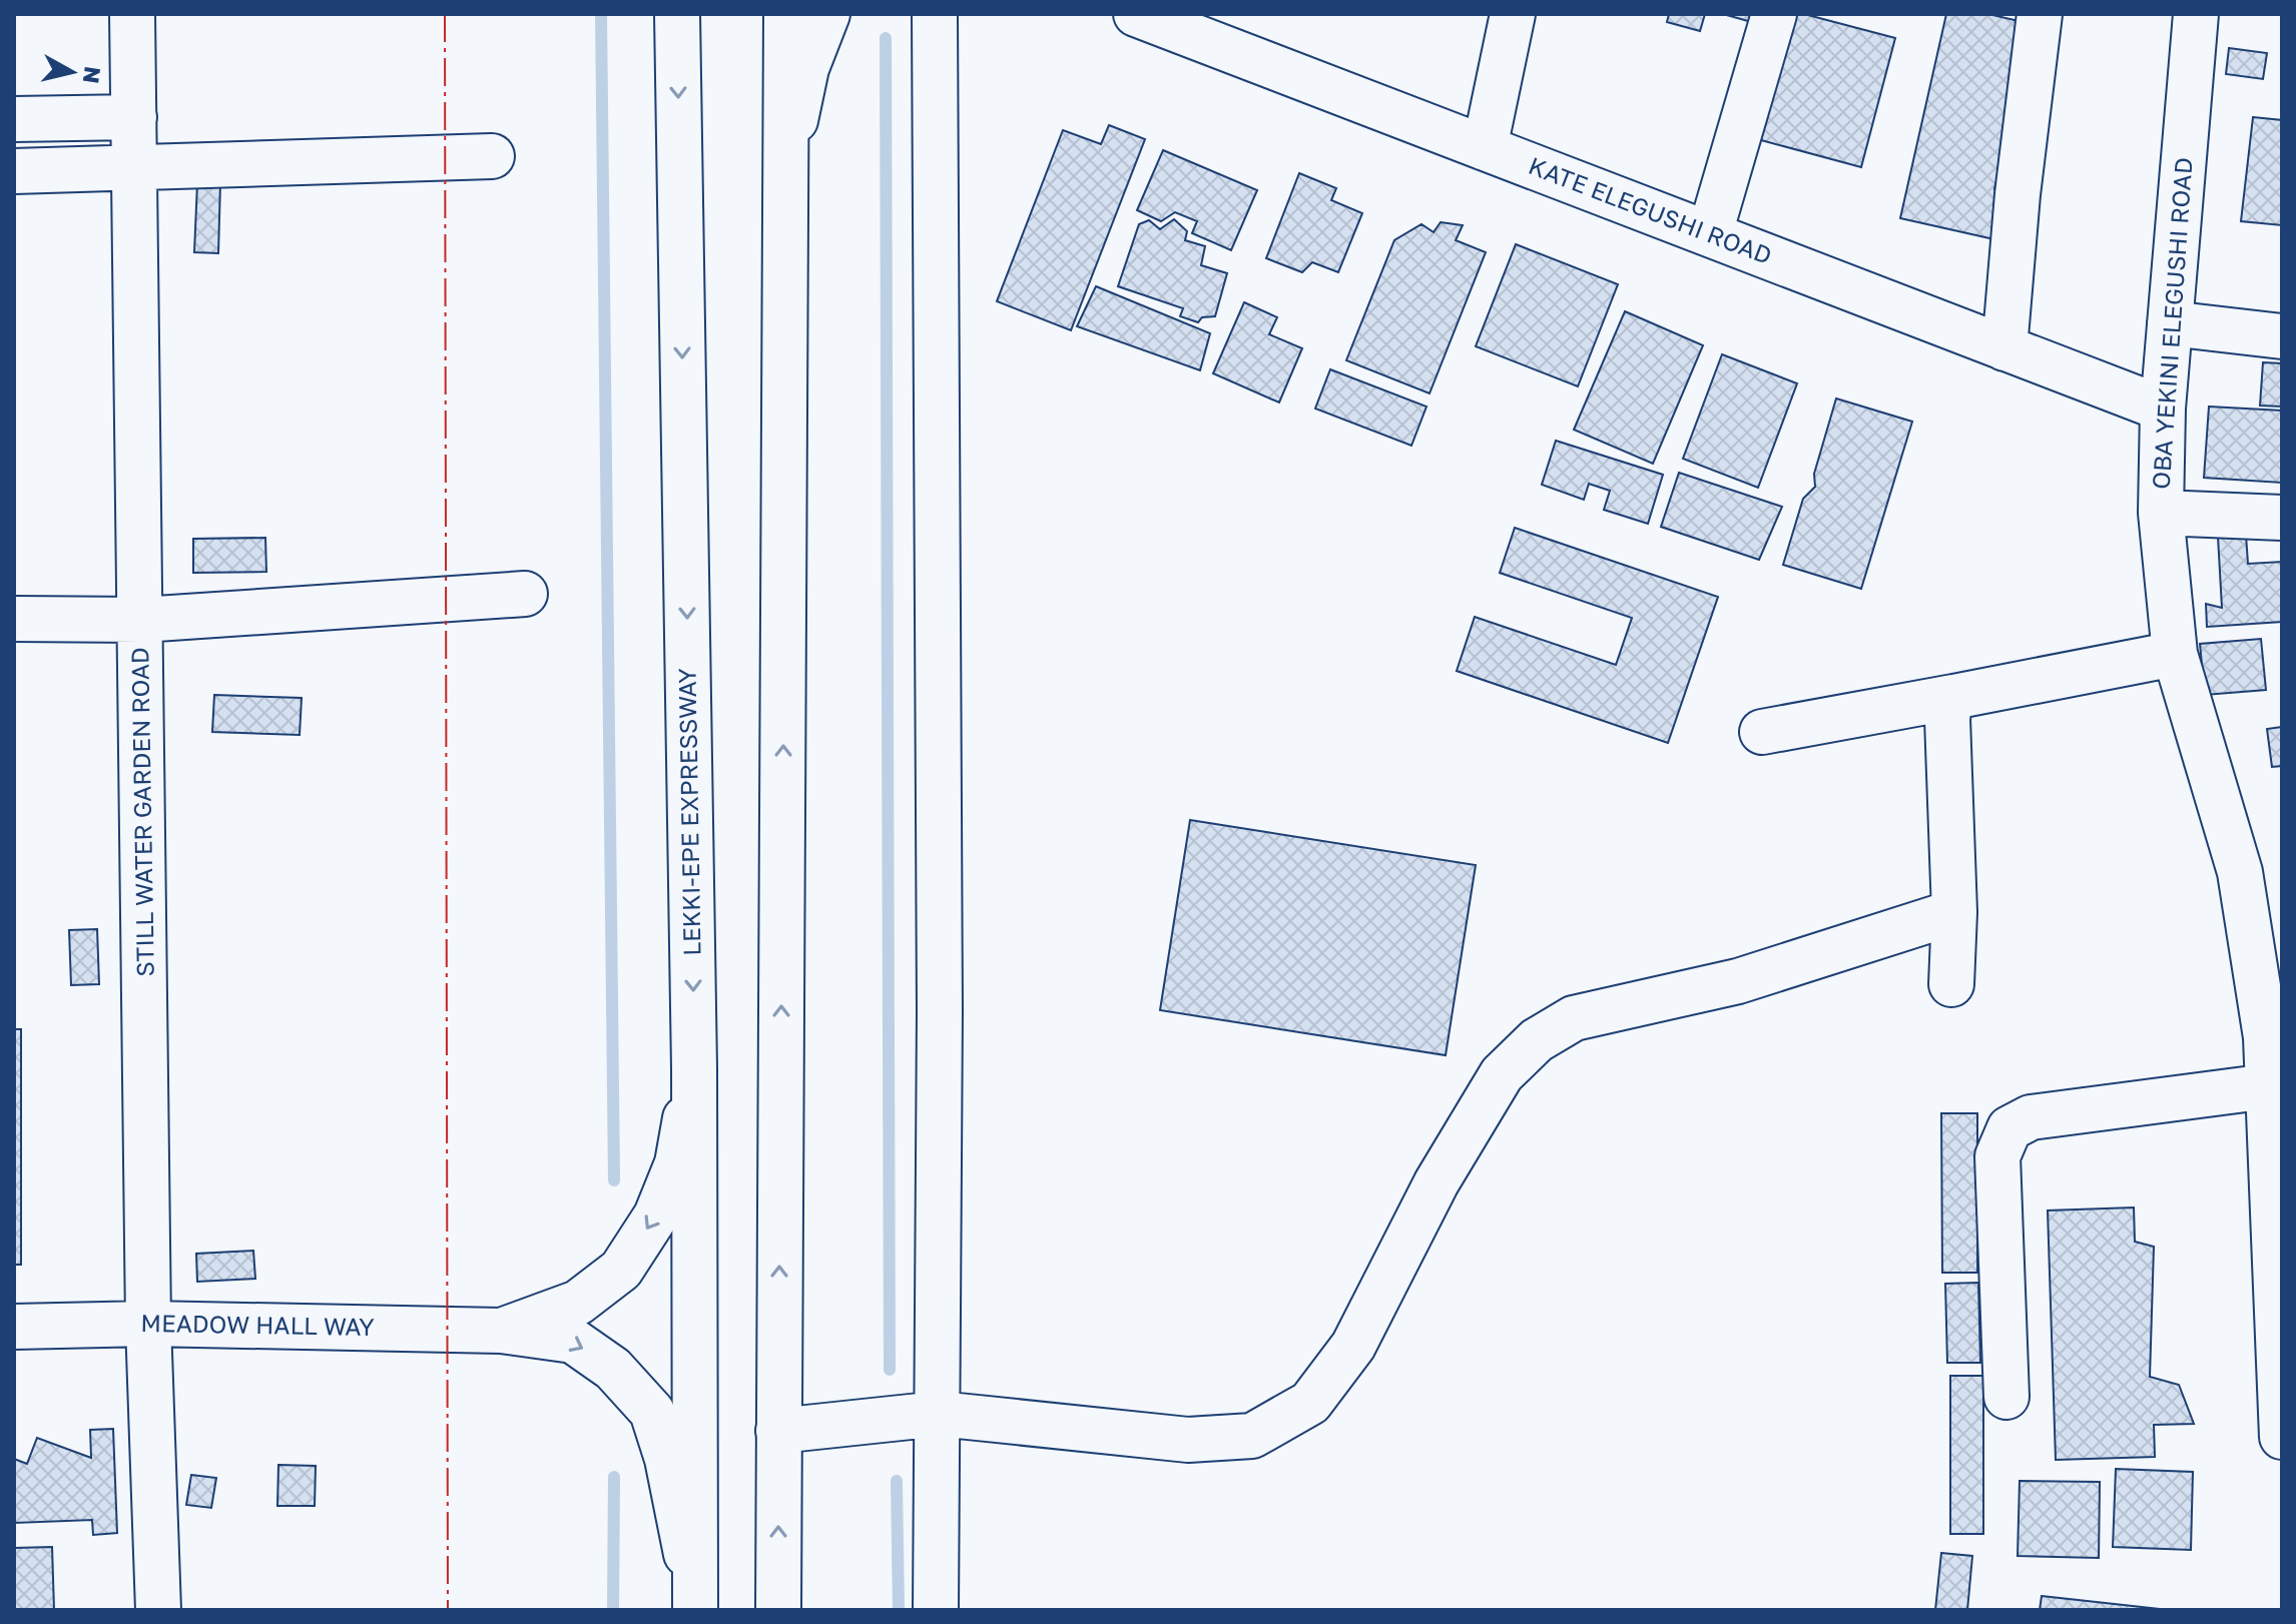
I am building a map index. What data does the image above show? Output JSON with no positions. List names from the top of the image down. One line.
{"streets":{"main road":["KATE ELEGUSHI ROAD","OBA YEKINI ELEGUSHI ROAD","STILL WATER GARDEN ROAD","LEKKI-EPE EXPRESSWAY","MEADOW HALL WAY"]},"crossings":[["KATE ELEGUSHI ROAD","OBA YEKINI ELEGUSHI ROAD"],["STILL WATER GARDEN ROAD","MEADOW HALL WAY"]],"north":"right"}
